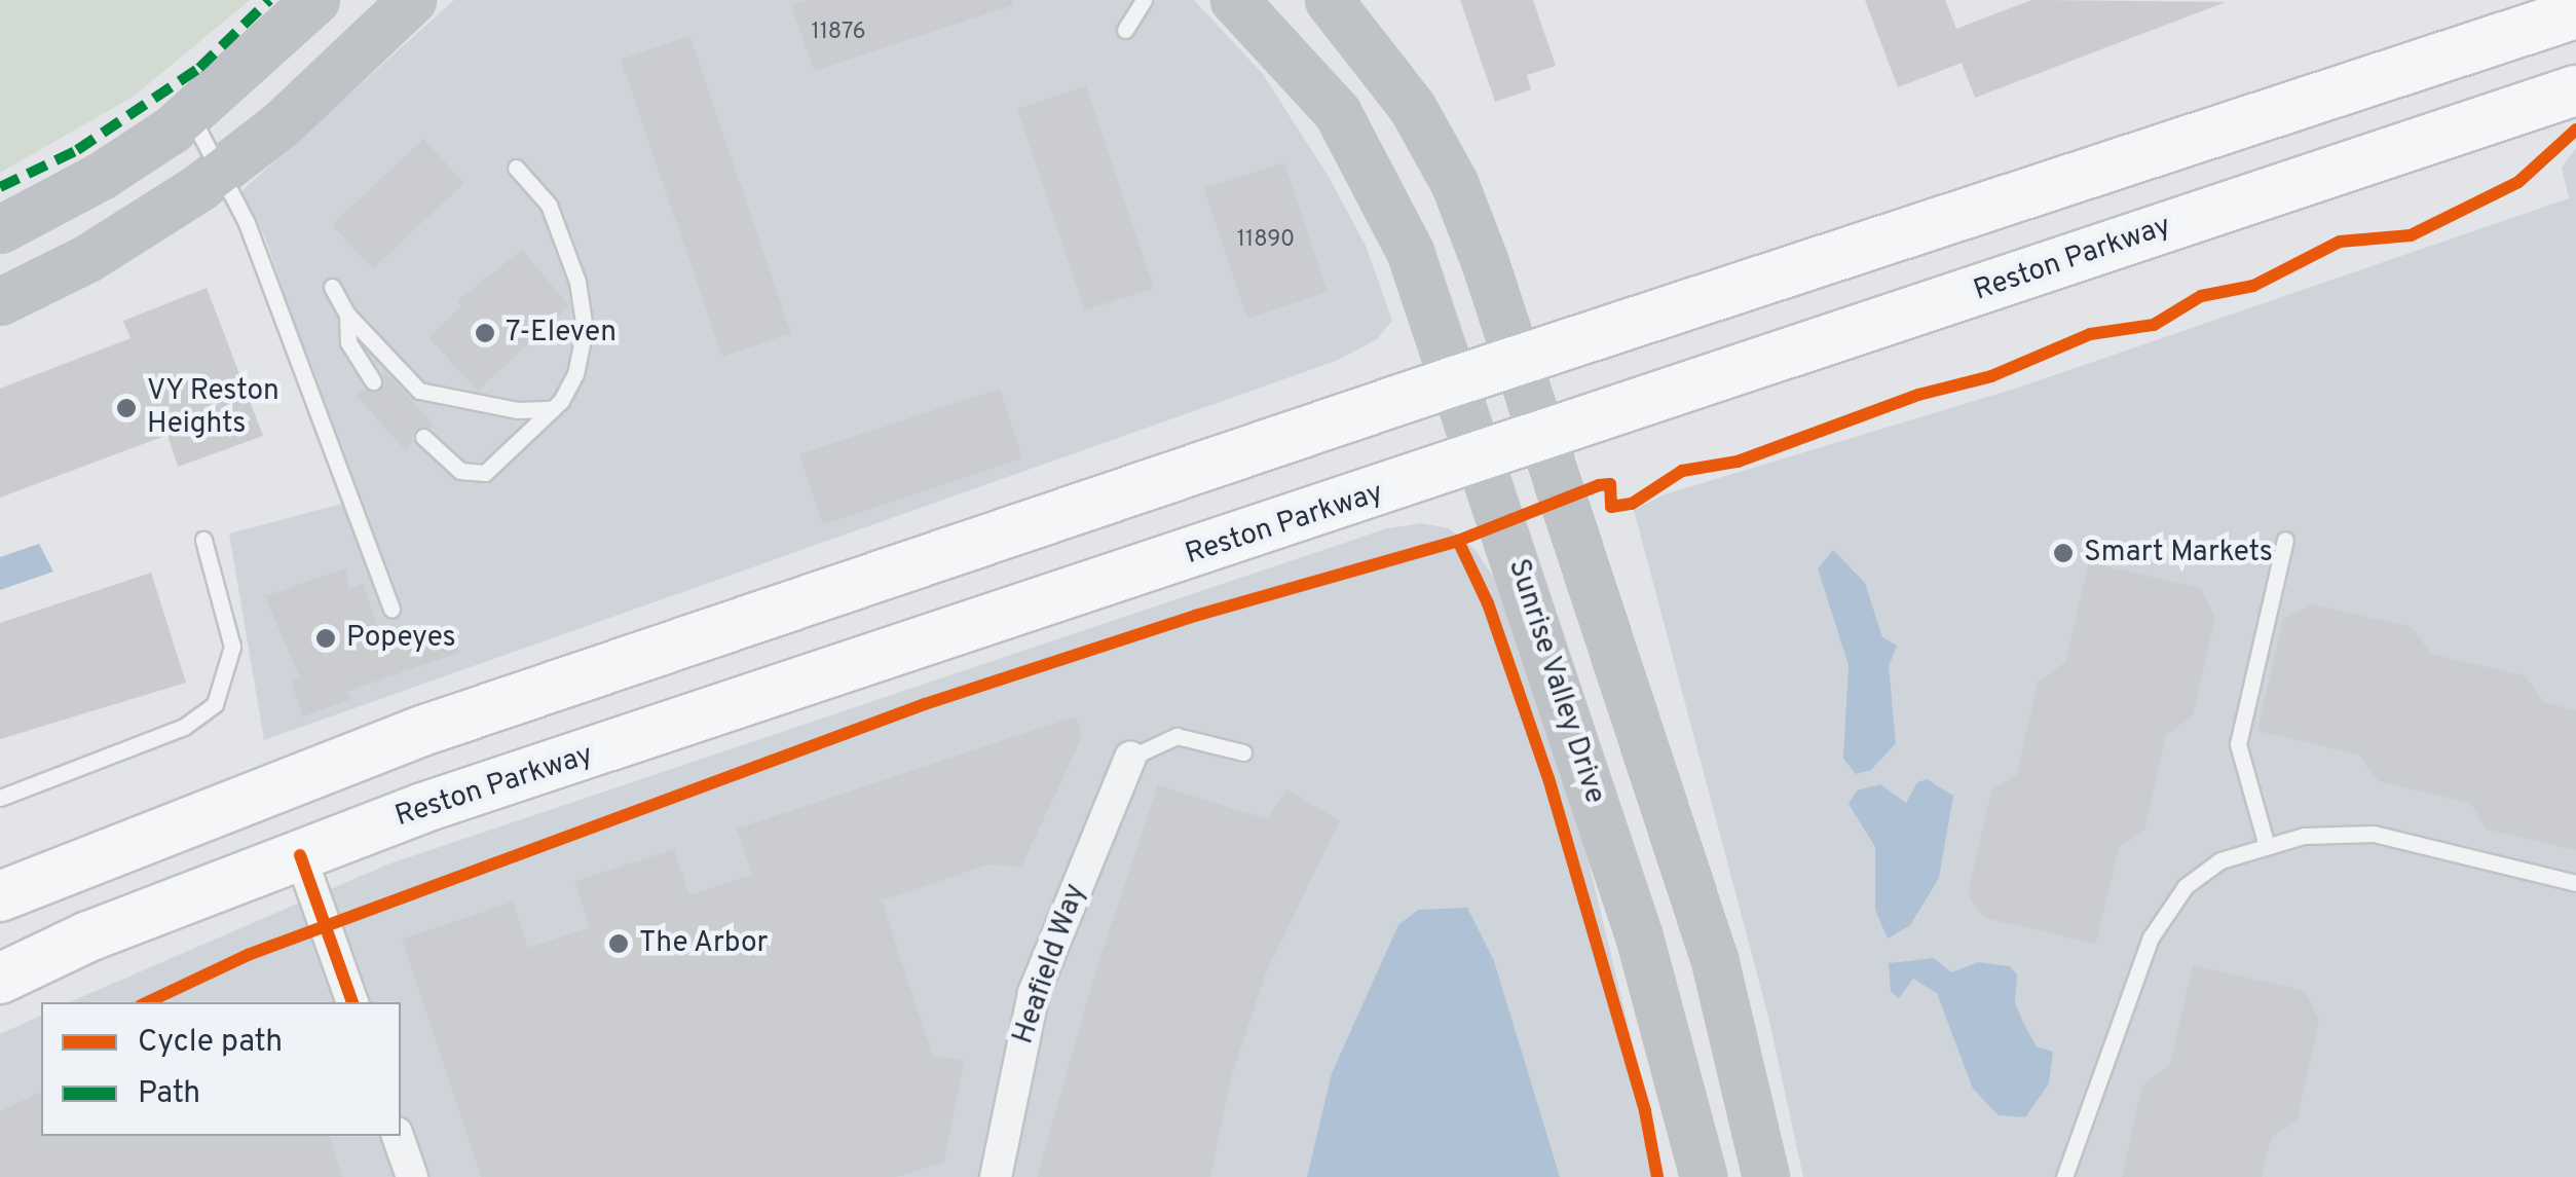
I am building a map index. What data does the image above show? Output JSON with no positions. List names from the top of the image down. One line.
{"streets":{"main road":["Reston Parkway","Sunrise Valley Drive"],"street":["Heafield Way"]},"crossings":[["Reston Parkway","Sunrise Valley Drive"]],"places":["7-Eleven","VY Reston Heights","Smart Markets","Popeyes","The Arbor"],"house_numbers":["11876","11890"],"legend":["Cycle path","Path"]}
